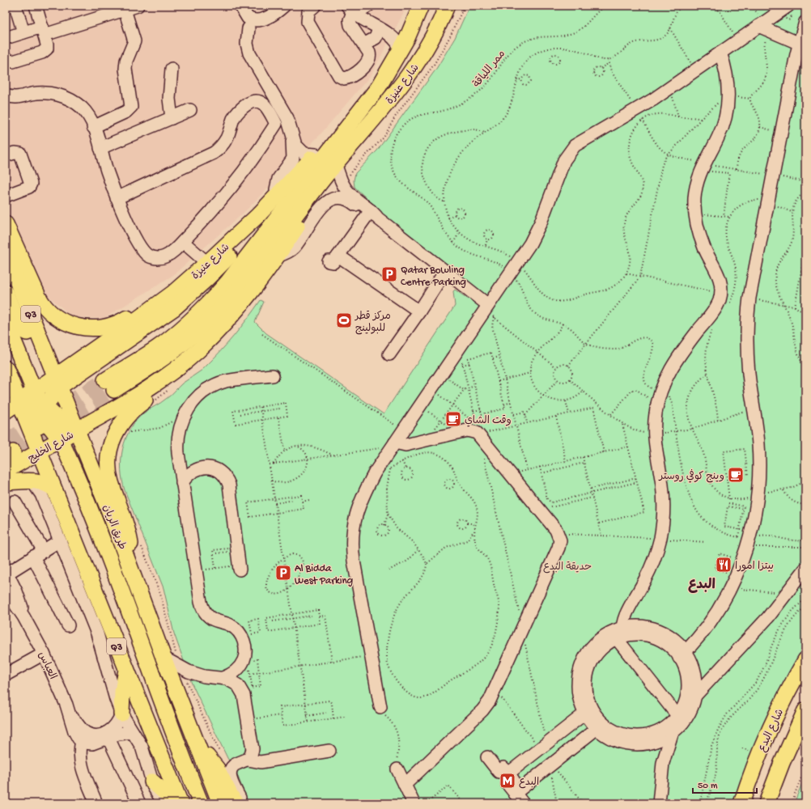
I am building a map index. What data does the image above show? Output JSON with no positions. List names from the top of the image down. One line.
{"streets":{"main road":["شارع عنيزة","Q3","شارع الخليج","طريق الريان","شارع البدع"],"street":["العباس"],"path":["ممر اللياقة"]},"crossings":[["شارع عنيزة","شارع الخليج"],["شارع عنيزة","طريق الريان"],["Q3","شارع الخليج"],["شارع الخليج","طريق الريان"]],"districts":["البدع"],"parks":["حديقة البدع"],"places":{"parking":["Qatar Bowling Centre Parking","Al Bidda West Parking"],"sports":["مركز قطر للبولينج"],"cafe":["وقت الشاي","وينج كوفي روستر"],"restaurant":["بيتزا امورا"],"metro station":["البدع"]},"scale_bar":"50 m"}
